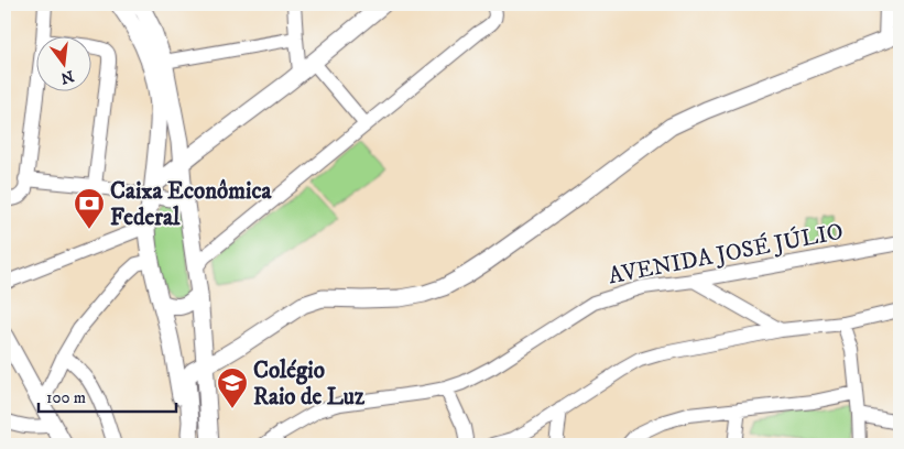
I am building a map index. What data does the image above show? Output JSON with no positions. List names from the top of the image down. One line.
{"streets":{"street":["AVENIDA JOSÉ JÚLIO"]},"places":{"bank":["Caixa Econômica Federal"],"school or university":["Colégio Raio de Luz"]},"scale_bar":"100 m","north":"bottom"}
